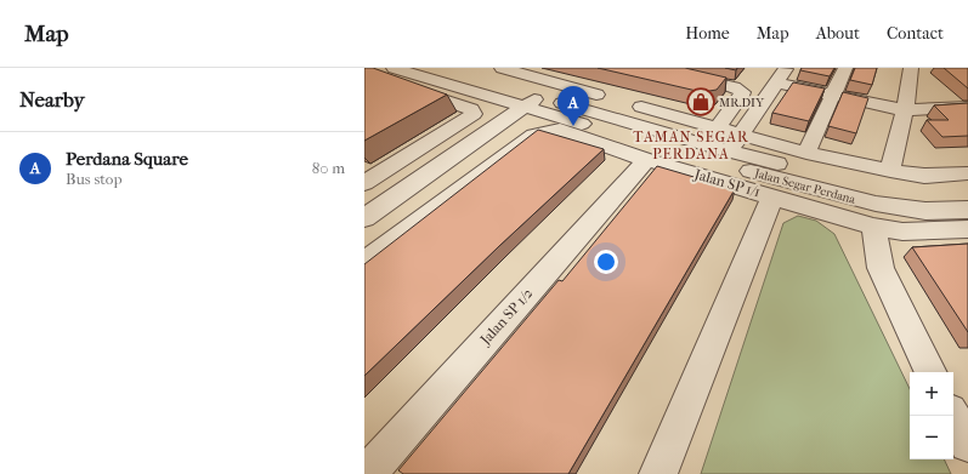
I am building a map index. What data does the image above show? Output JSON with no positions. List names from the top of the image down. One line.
{"streets":{"street":["Jalan SP 1/1","Jalan Segar Perdana","Jalan SP 1/2"]},"crossings":[["Jalan SP 1/1","Jalan SP 1/2"]],"districts":["TAMAN SEGAR PERDANA"],"places":{"shop":["MR.DIY"]},"page":{"header":"Map","nav":["Home","Map","About","Contact"],"heading":"Nearby","pins":"A","list":[{"mark":"A","name":"Perdana Square","note":"Bus stop","value":"80 m"}],"map_buttons":["+","−"]}}
